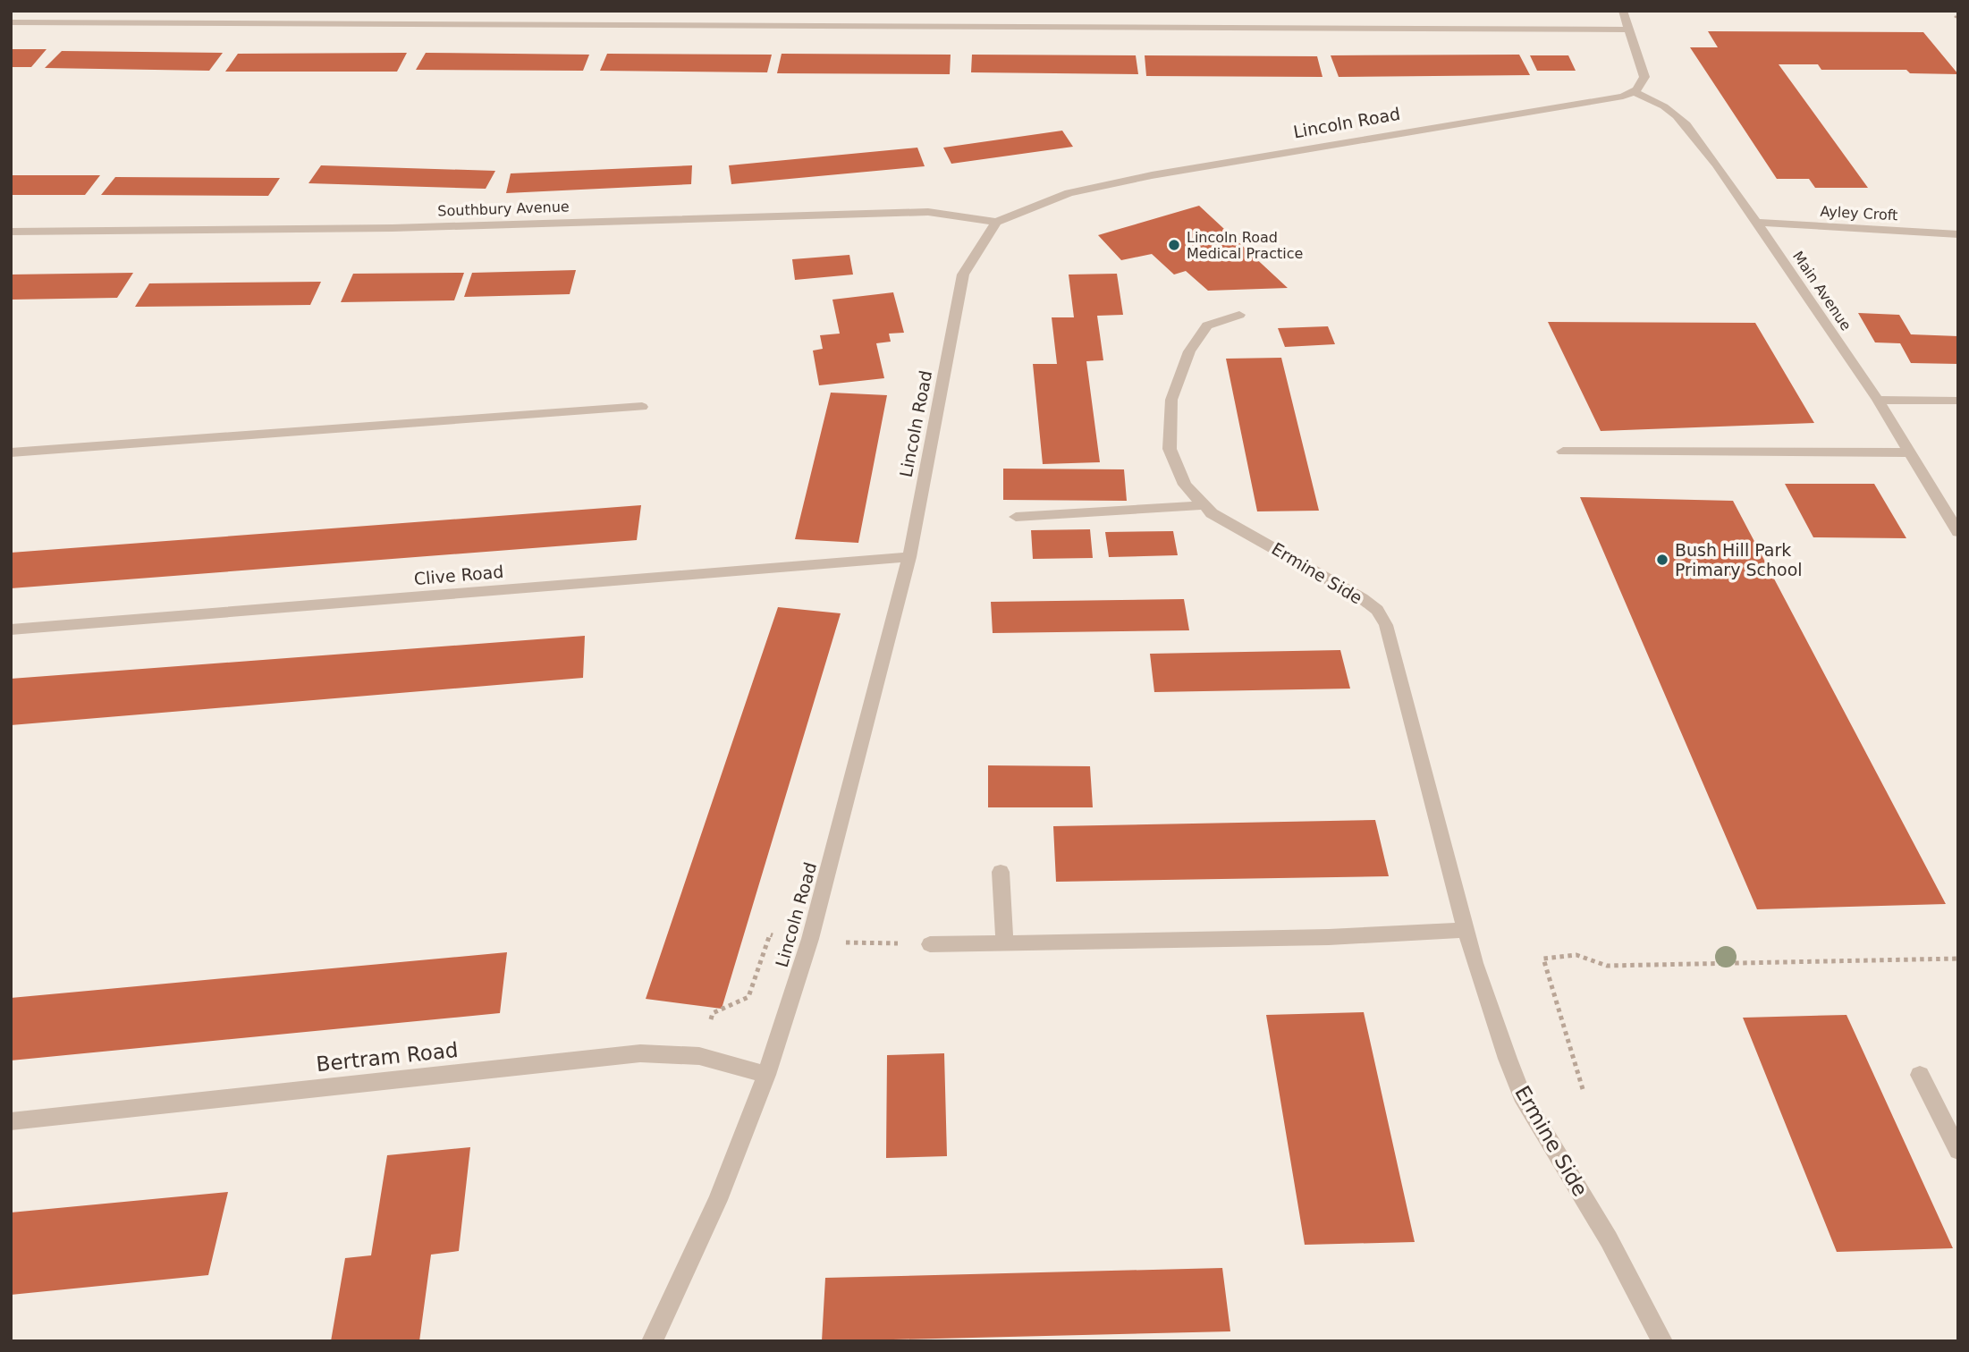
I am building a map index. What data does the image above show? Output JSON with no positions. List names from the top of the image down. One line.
{"streets":{"street":["Lincoln Road","Southbury Avenue","Ayley Croft","Main Avenue","Ermine Side","Clive Road","Bertram Road"]},"crossings":[["Lincoln Road","Southbury Avenue"],["Lincoln Road","Main Avenue"],["Lincoln Road","Clive Road"],["Lincoln Road","Bertram Road"],["Ayley Croft","Main Avenue"]],"places":["Lincoln Road Medical Practice","Bush Hill Park Primary School"]}
